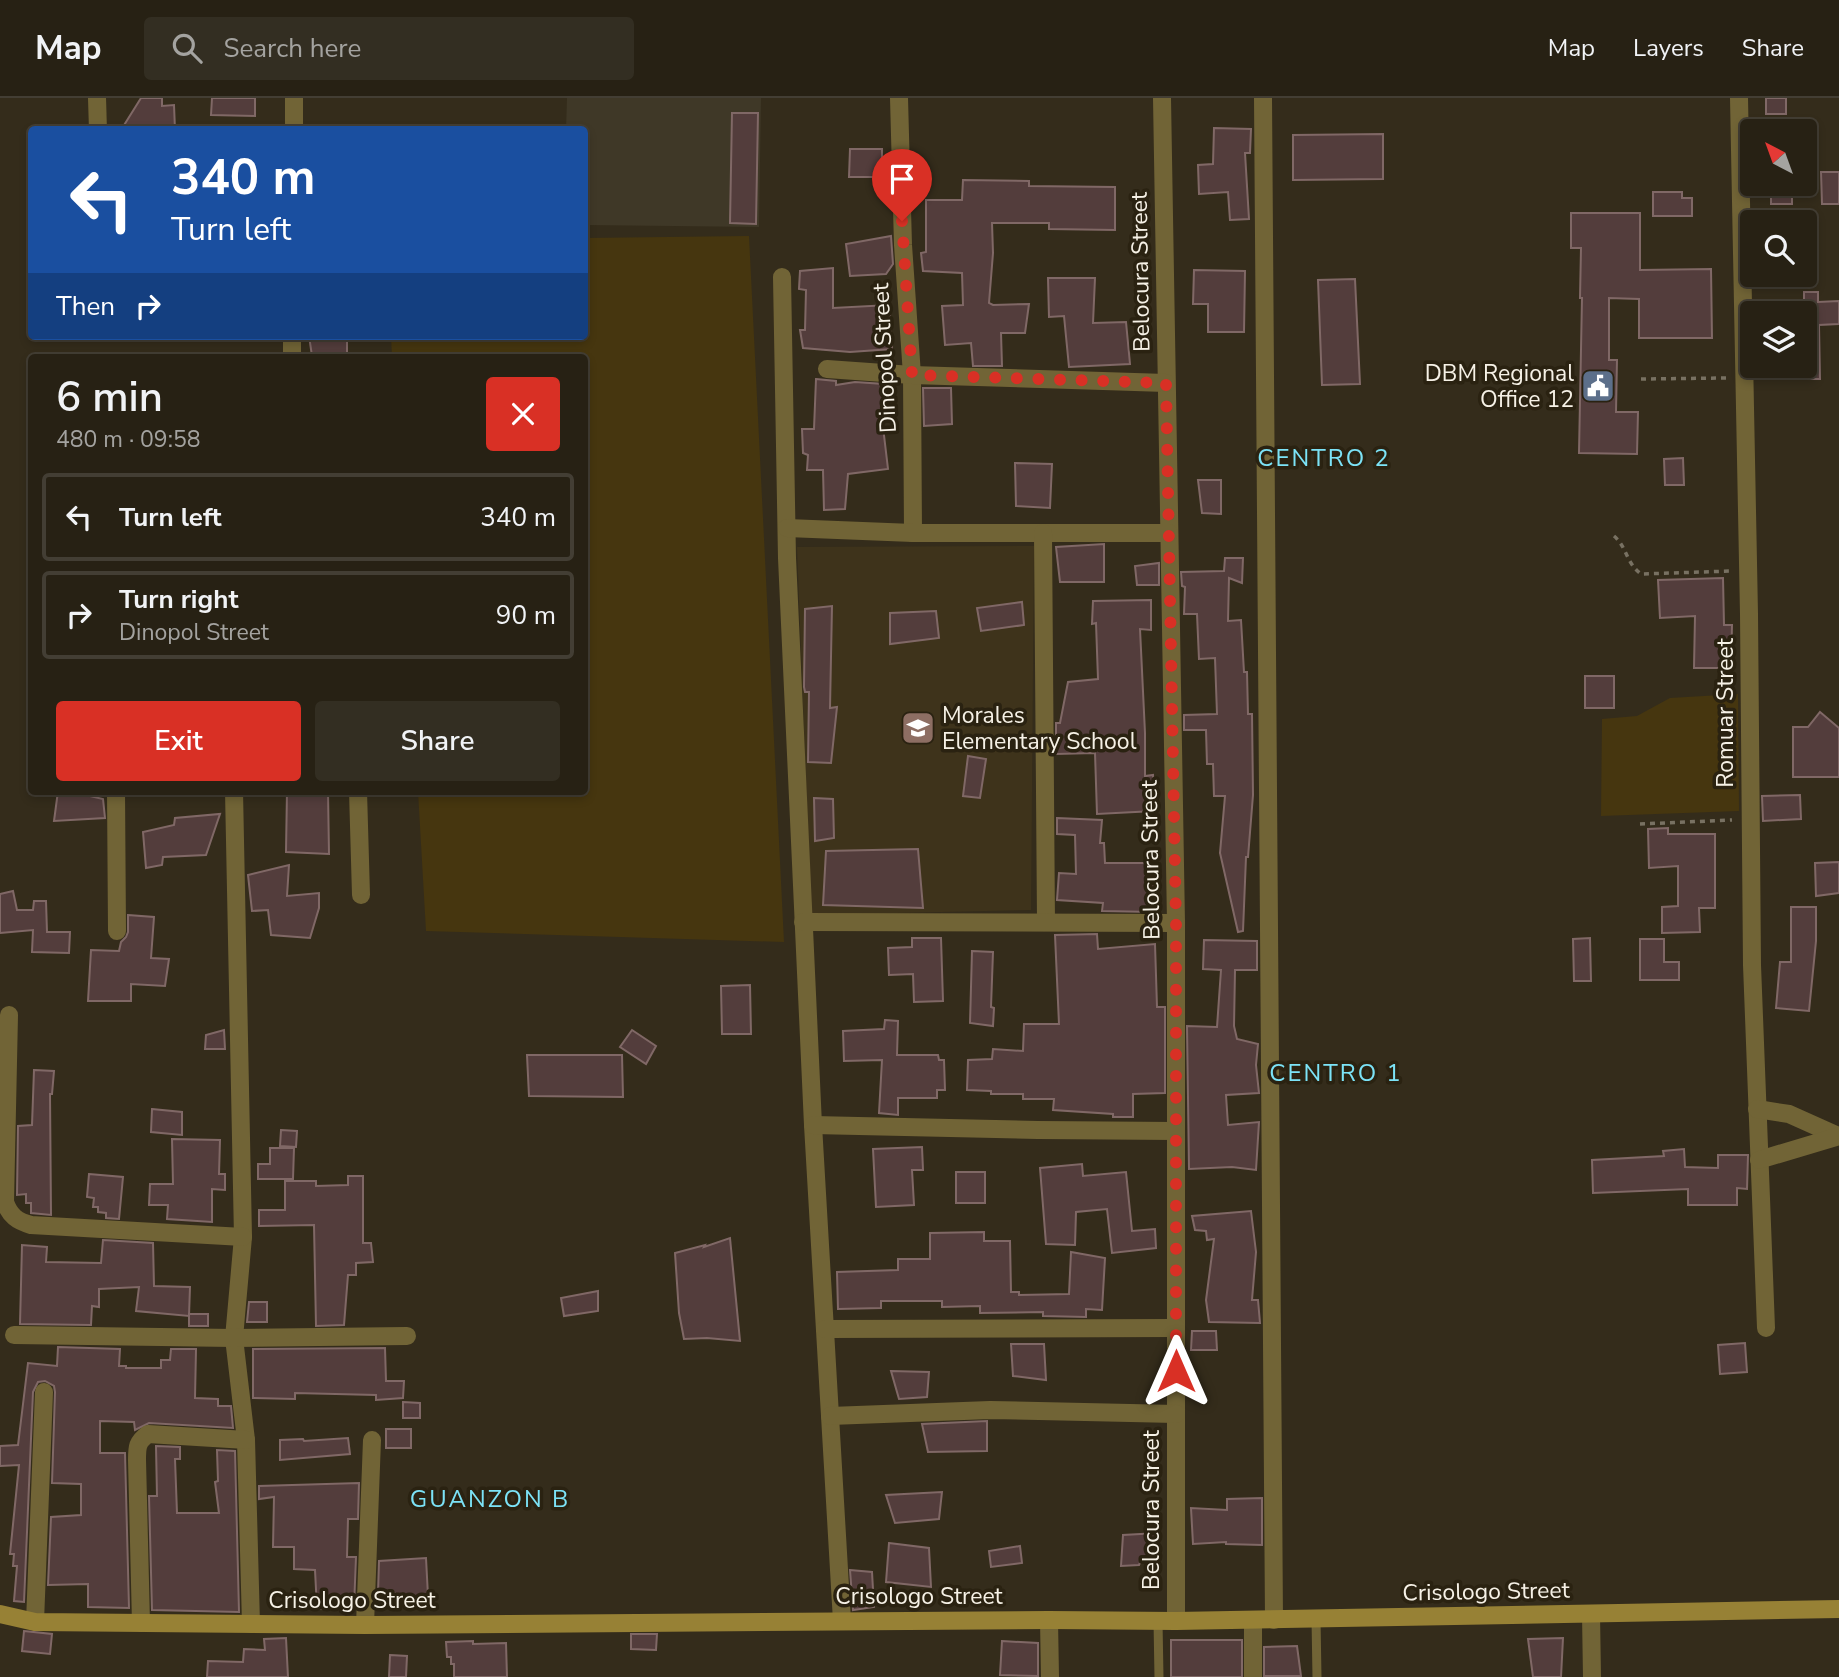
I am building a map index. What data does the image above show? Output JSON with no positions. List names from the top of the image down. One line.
{"streets":{"street":["Belocura Street","Dinopol Street","Romuar Street","Crisologo Street"]},"crossings":[["Belocura Street","Crisologo Street"]],"districts":["CENTRO 2","CENTRO 1","GUANZON B"],"places":{"public building":["DBM Regional Office 12"],"school or university":["Morales Elementary School"]},"north":"top left","page":{"header":"Map","search":"Search here","nav":["Map","Layers","Share"],"turn":["340 m","Turn left"],"then":"Then","heading":["6 min","480 m · 09:58"],"list":[{"name":"Turn left","value":"340 m"},{"name":"Turn right","note":"Dinopol Street","value":"90 m"}],"buttons":["Exit","Share"]}}
